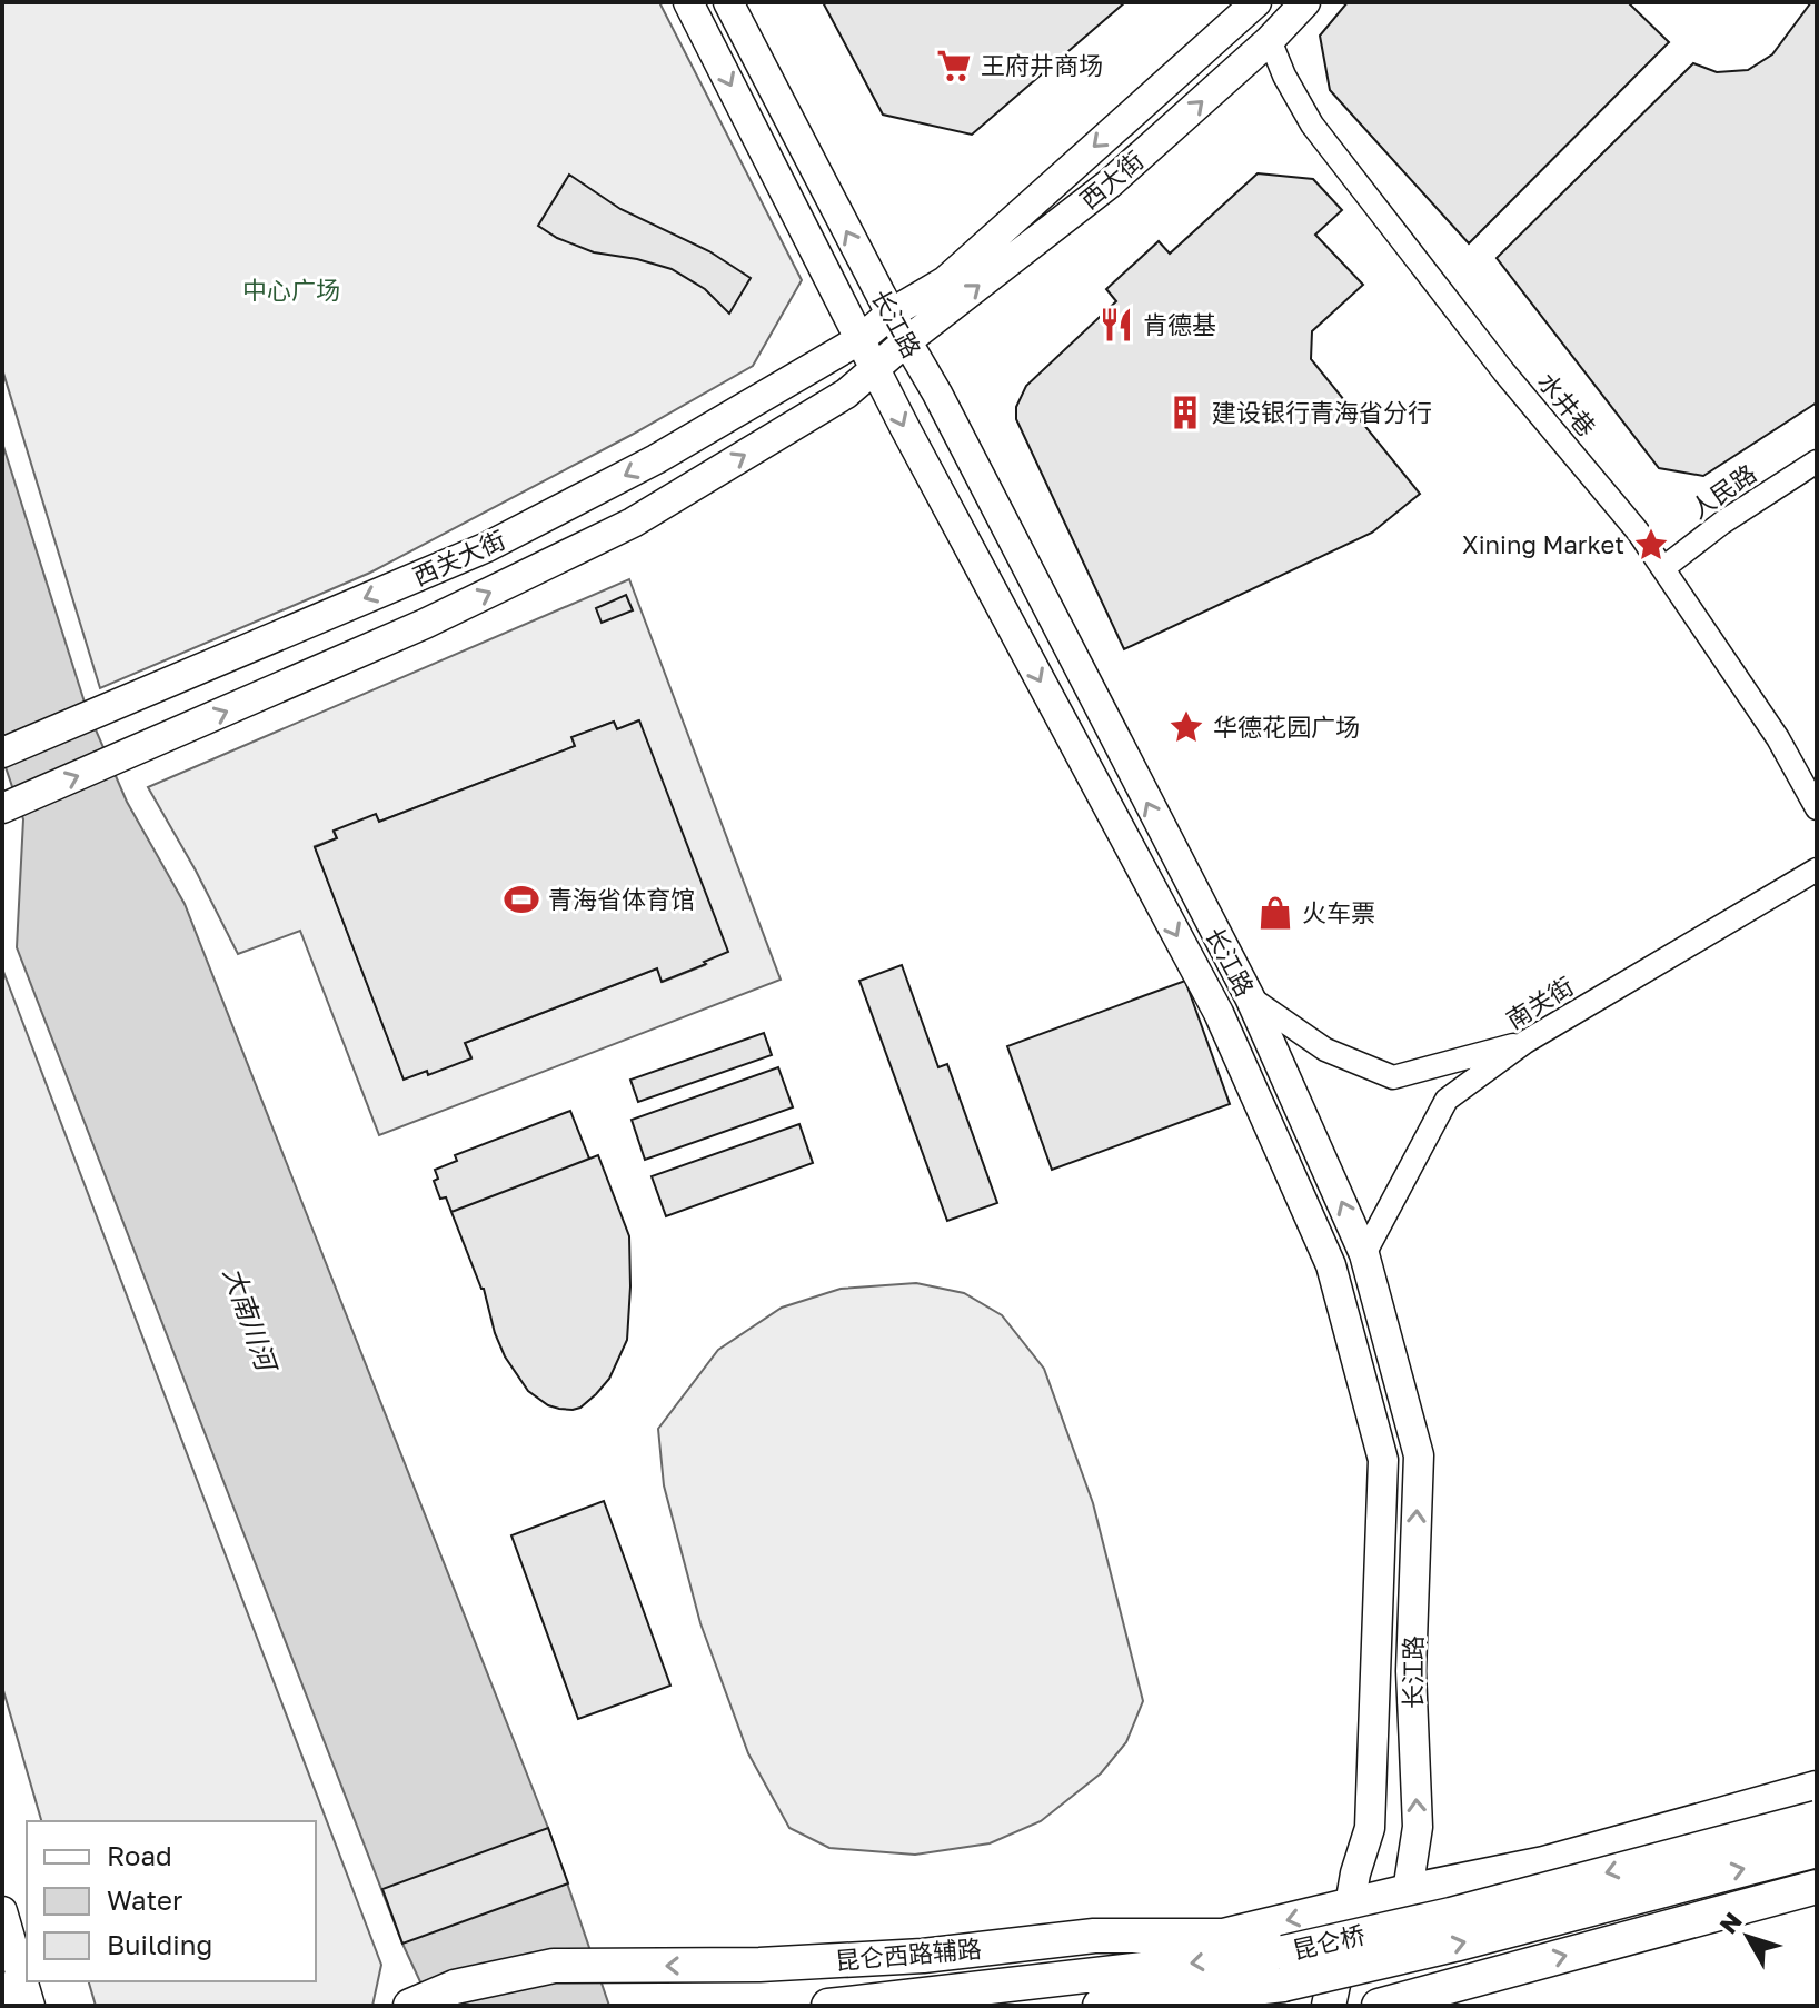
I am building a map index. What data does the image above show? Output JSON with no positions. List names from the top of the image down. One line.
{"streets":{"highway":["长江路","昆仑桥","昆仑西路辅路"],"main road":["西大街","西关大街"],"street":["水井巷","人民路","南关街"]},"crossings":[["西大街","长江路"],["西大街","水井巷"],["西大街","西关大街"],["长江路","西关大街"],["长江路","南关街"],["长江路","昆仑西路辅路"],["水井巷","人民路"]],"one_way":["西关大街","昆仑西路辅路"],"water":["大南川河"],"parks":["中心广场"],"places":{"supermarket":["王府井商场"],"restaurant":["肯德基"],"building":["建设银行青海省分行"],"place":["Xining Market","华德花园广场"],"sports":["青海省体育馆"],"shop":["火车票"]},"legend":["Road","Water","Building"],"north":"top left"}
